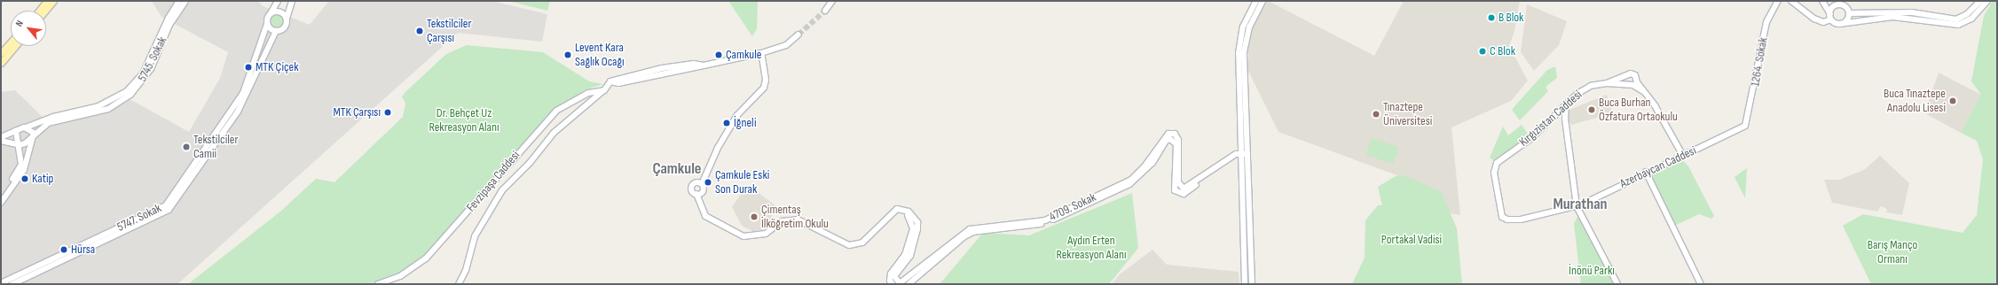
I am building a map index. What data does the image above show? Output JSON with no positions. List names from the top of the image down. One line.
{"streets":{"street":["5745. Sokak","1264. Sokak","Kırgızistan Caddesi","Azerbaycan Caddesi","Fevzipaşa Caddesi","4709. Sokak","5747. Sokak"]},"crossings":[["1264. Sokak","Azerbaycan Caddesi"],["Kırgızistan Caddesi","Azerbaycan Caddesi"]],"districts":["Çamkule","Murathan"],"parks":["Dr. Behçet Uz Rekreasyon Alanı","Portakal Vadisi","Aydın Erten Rekreasyon Alanı","Barış Manço Ormanı","İnönü Parkı"],"places":["B Blok","Tekstilciler Çarşısı","C Blok","Levent Kara Sağlık Ocağı","Çamkule","MTK Çiçek","Buca Tınaztepe Anadolu Lisesi","Buca Burhan Özfatura Ortaokulu","MTK Çarşısı","Tınaztepe Üniversitesi","İğneli","Tekstilciler Camii","Katip","Çamkule Eski Son Durak","Çimentaş İlköğretim Okulu","Hürsa"],"north":"top left"}
